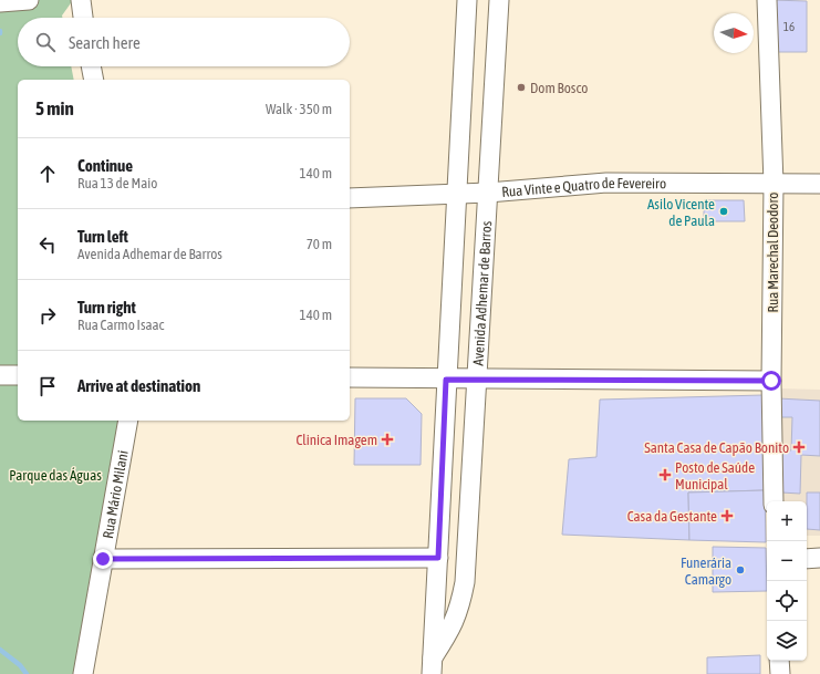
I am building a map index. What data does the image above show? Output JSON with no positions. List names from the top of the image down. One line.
{"streets":{"street":["Rua Vinte e Quatro de Fevereiro","Rua Marechal Deodoro","Avenida Adhemar de Barros","Rua Mário Milani"]},"crossings":[["Rua Vinte e Quatro de Fevereiro","Rua Marechal Deodoro"],["Rua Vinte e Quatro de Fevereiro","Avenida Adhemar de Barros"]],"parks":["Parque das Águas"],"places":{"other":["Dom Bosco","Asilo Vicente de Paula","Funerária Camargo"],"health":["Clinica Imagem","Santa Casa de Capão Bonito","Posto de Saúde Municipal","Casa da Gestante"]},"house_numbers":["16"],"north":"right","page":{"search":"Search here","heading":["5 min","Walk · 350 m"],"list":[["Continue","Rua 13 de Maio","140 m"],["Turn left","Avenida Adhemar de Barros","70 m"],["Turn right","Rua Carmo Isaac","140 m"],"Arrive at destination"],"map_buttons":["+","−"]}}
